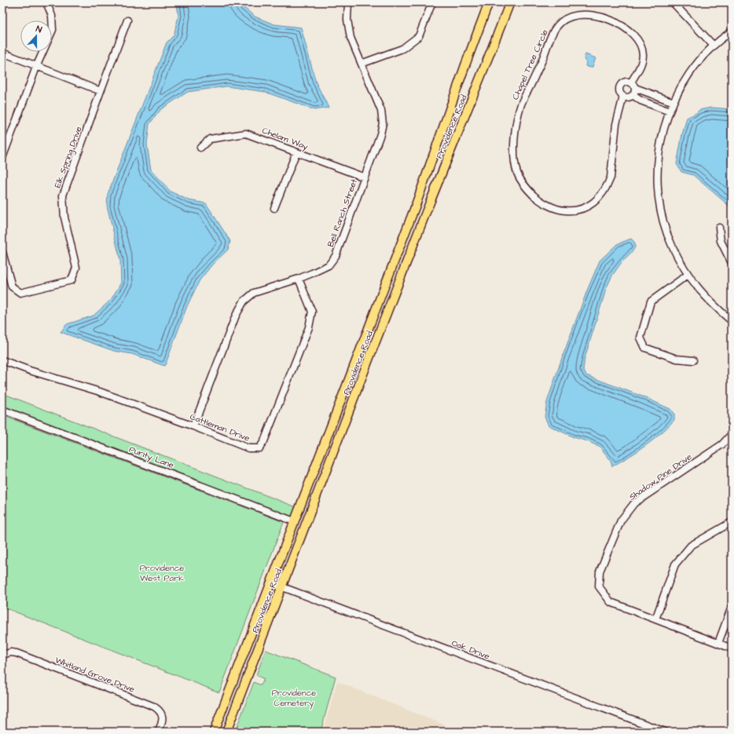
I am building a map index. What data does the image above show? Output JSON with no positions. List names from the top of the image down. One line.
{"streets":{"main road":["Providence Road"],"street":["Chapel Tree Circle","Chelam Way","Elk Spring Drive","Bell Ranch Street","Cattleman Drive","Purity Lane","Shadow Pine Drive","Oak Drive","Whitland Grove Drive"]},"crossings":[["Providence Road","Purity Lane"],["Providence Road","Oak Drive"],["Chelam Way","Bell Ranch Street"],["Bell Ranch Street","Cattleman Drive"]],"parks":["Providence West Park","Providence Cemetery"],"north":"top"}
